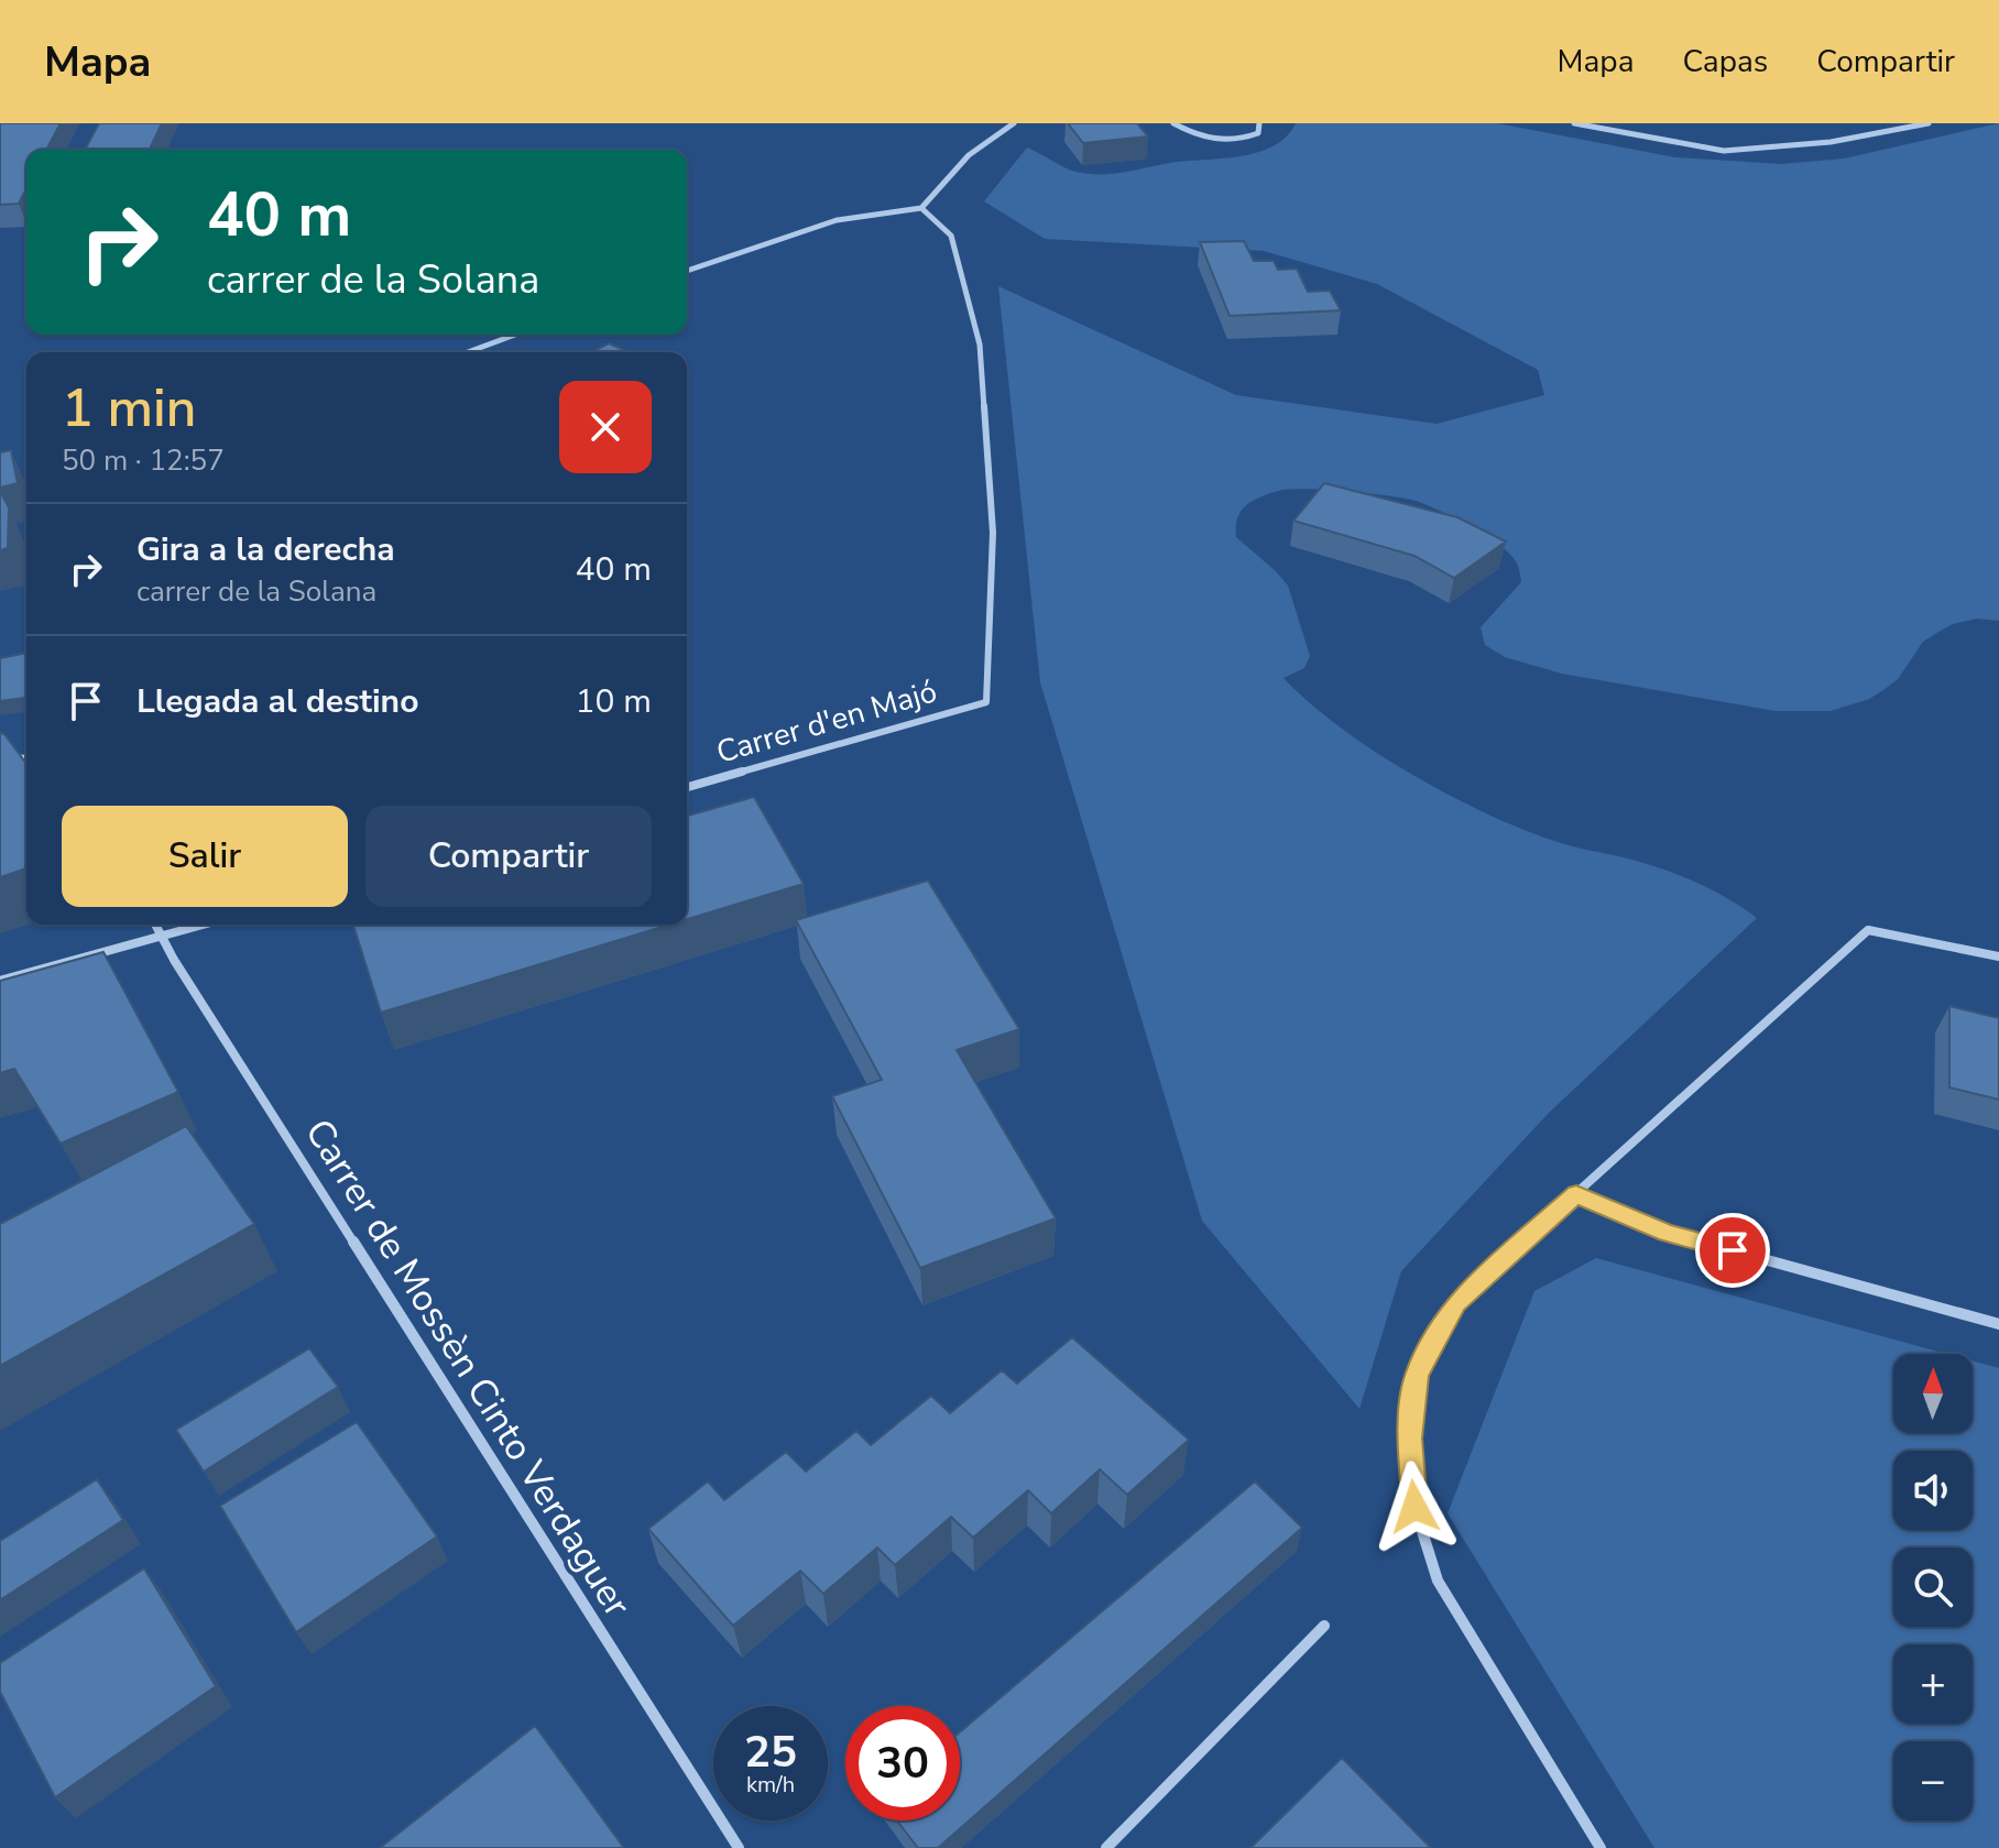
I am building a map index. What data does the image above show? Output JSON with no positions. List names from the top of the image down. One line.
{"streets":{"street":["Carrer d'en Majó","Carrer de Mossèn Cinto Verdaguer"]},"north":"top","page":{"header":"Mapa","nav":["Mapa","Capas","Compartir"],"turn":["40 m","carrer de la Solana"],"heading":["1 min","50 m · 12:57"],"list":[{"name":"Gira a la derecha","note":"carrer de la Solana","value":"40 m"},{"name":"Llegada al destino","value":"10 m"}],"buttons":["Salir","Compartir"],"map_buttons":["+","−"],"speed":"25 km/h","limit":"30"}}
